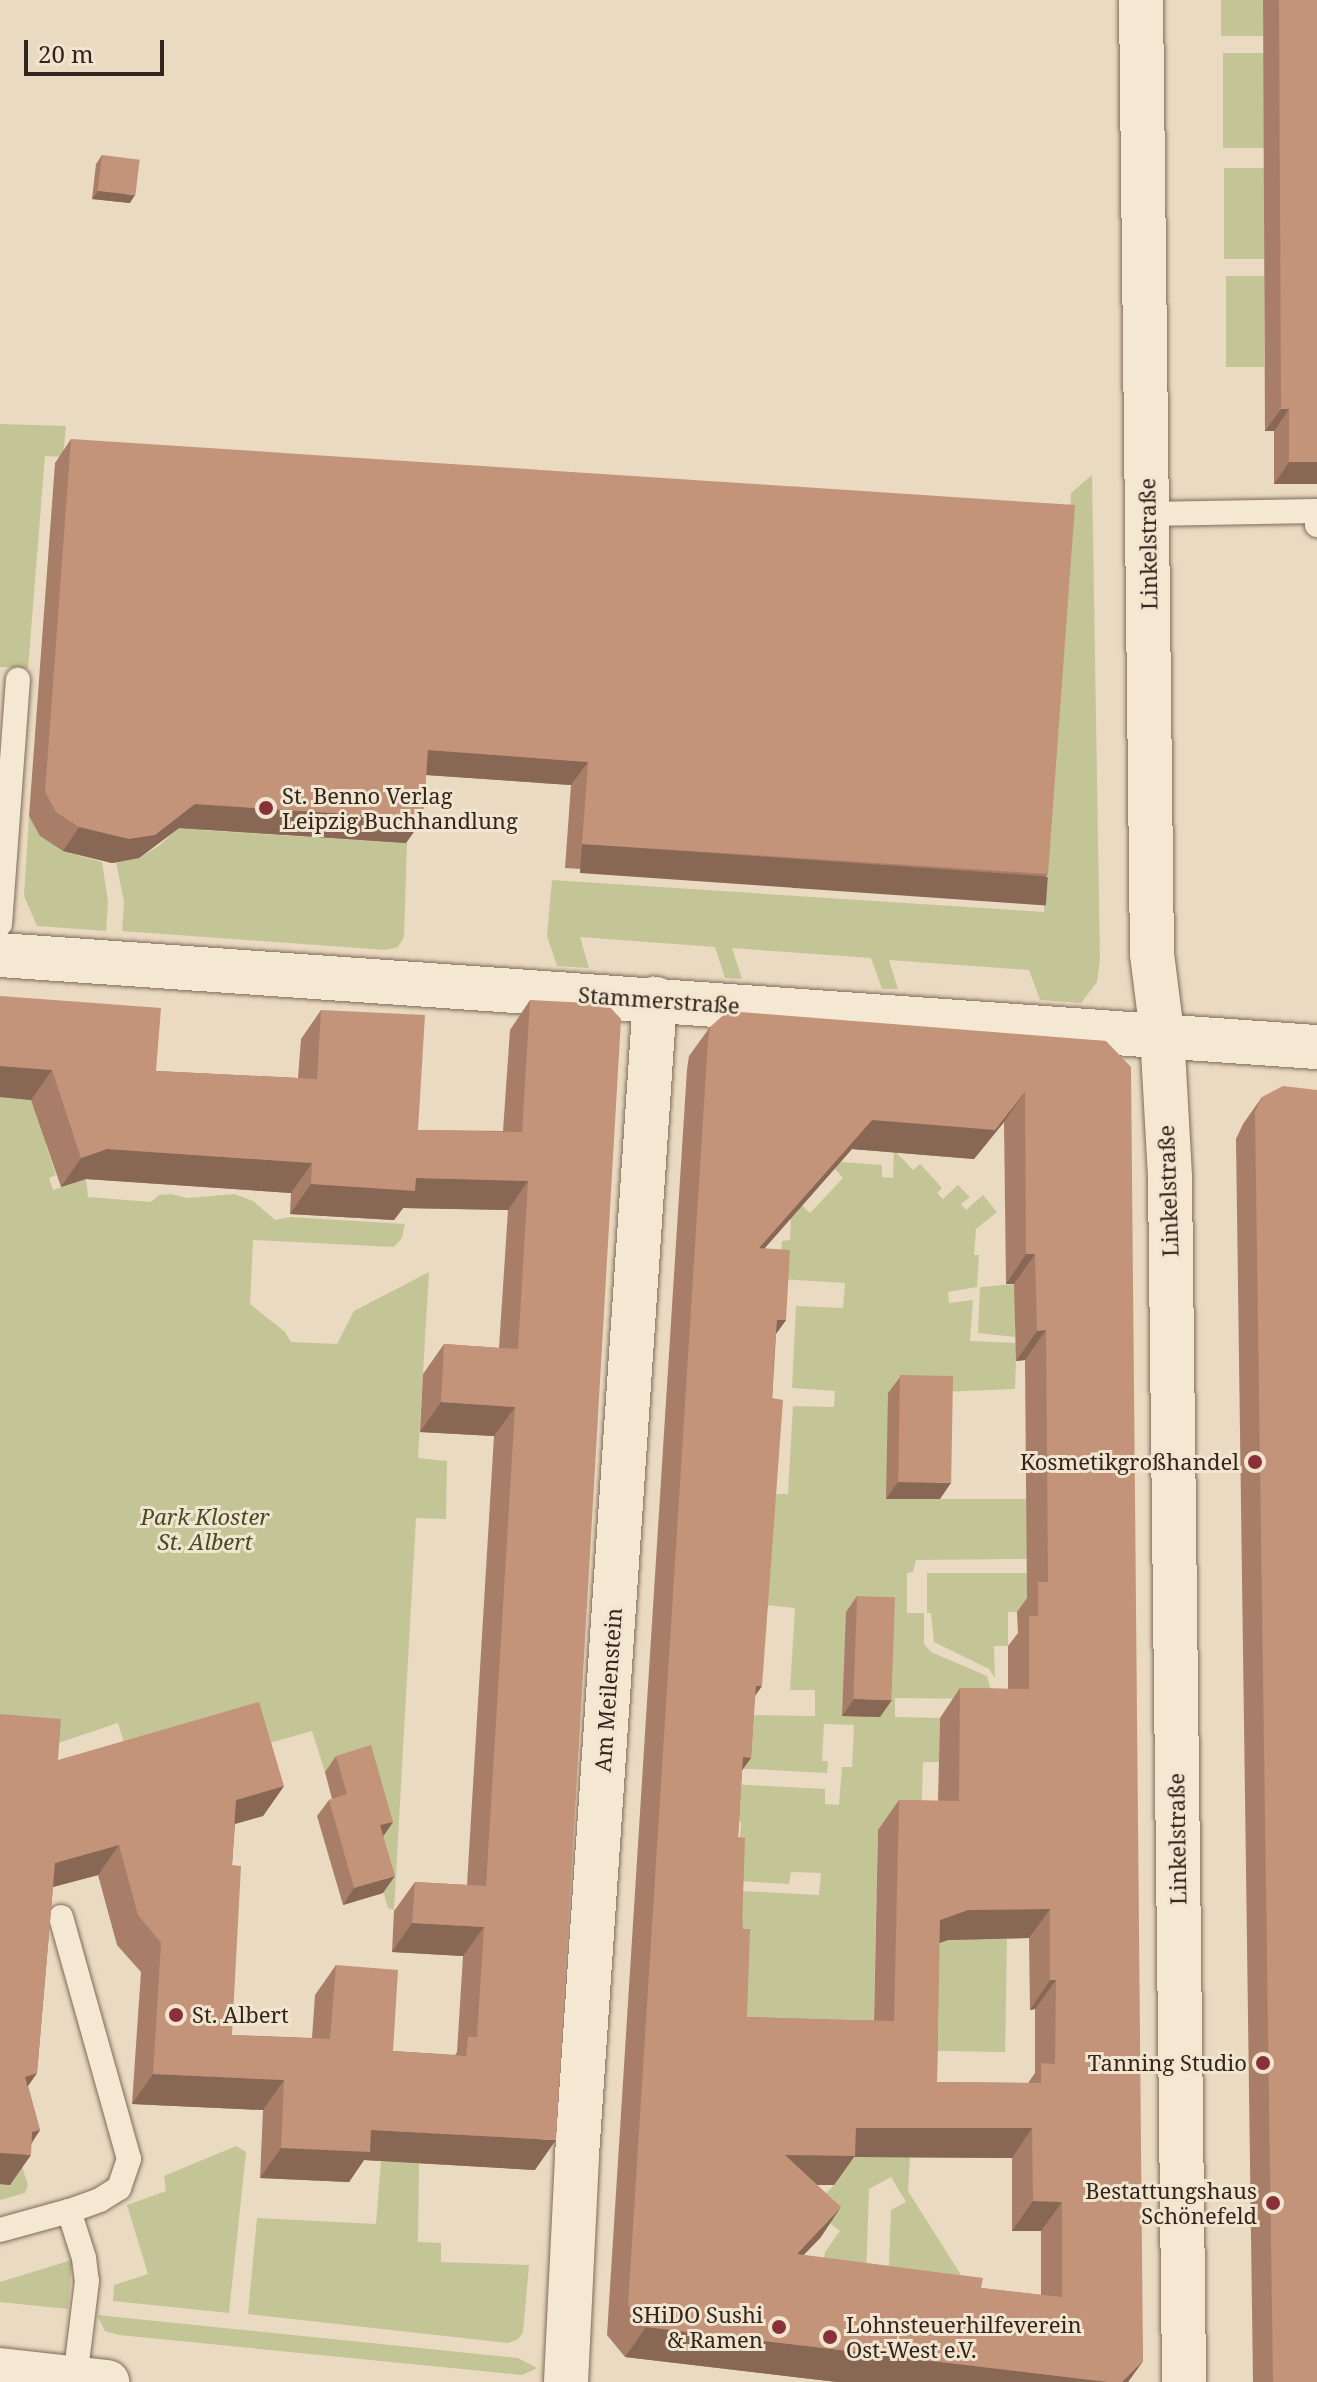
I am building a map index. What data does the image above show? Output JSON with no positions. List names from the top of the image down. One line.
{"streets":{"street":["Linkelstraße","Stammerstraße","Am Meilenstein"]},"crossings":[["Linkelstraße","Stammerstraße"],["Stammerstraße","Am Meilenstein"]],"parks":["Park Kloster St. Albert"],"places":["St. Benno Verlag Leipzig Buchhandlung","Kosmetikgroßhandel","St. Albert","Tanning Studio","Bestattungshaus Schönefeld","SHiDO Sushi & Ramen","Lohnsteuerhilfeverein Ost-West e.V."],"scale_bar":"20 m"}
